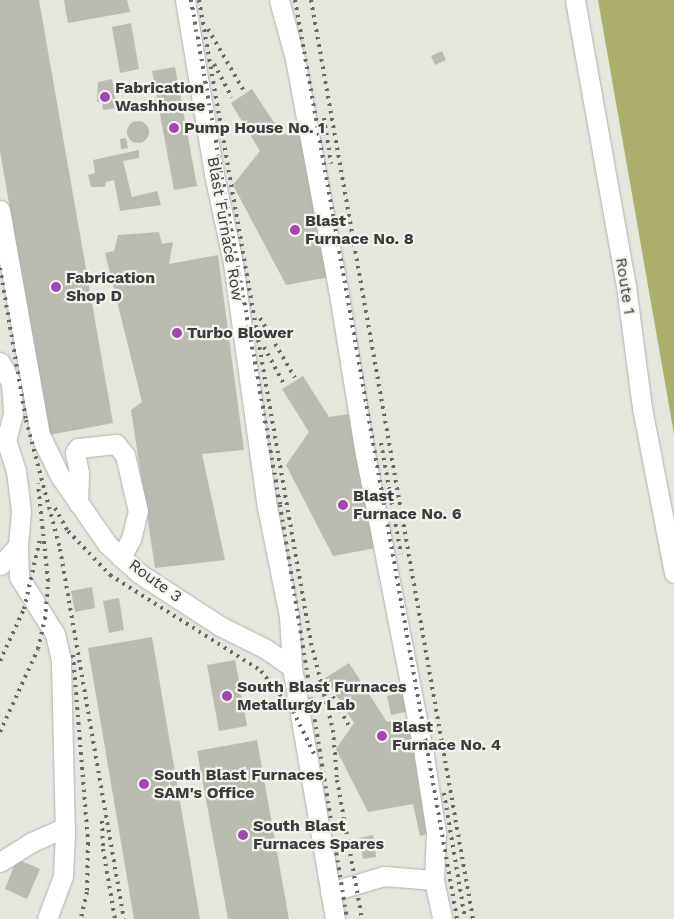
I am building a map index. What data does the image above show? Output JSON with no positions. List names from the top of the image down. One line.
{"streets":{"street":["Blast Furnace Row","Route 1","Route 3"]},"crossings":[["Blast Furnace Row","Route 3"]],"places":["Fabrication Washhouse","Pump House No. 1","Blast Furnace No. 8","Fabrication Shop D","Turbo Blower","Blast Furnace No. 6","South Blast Furnaces Metallurgy Lab","Blast Furnace No. 4","South Blast Furnaces SAM's Office","South Blast Furnaces Spares"]}
